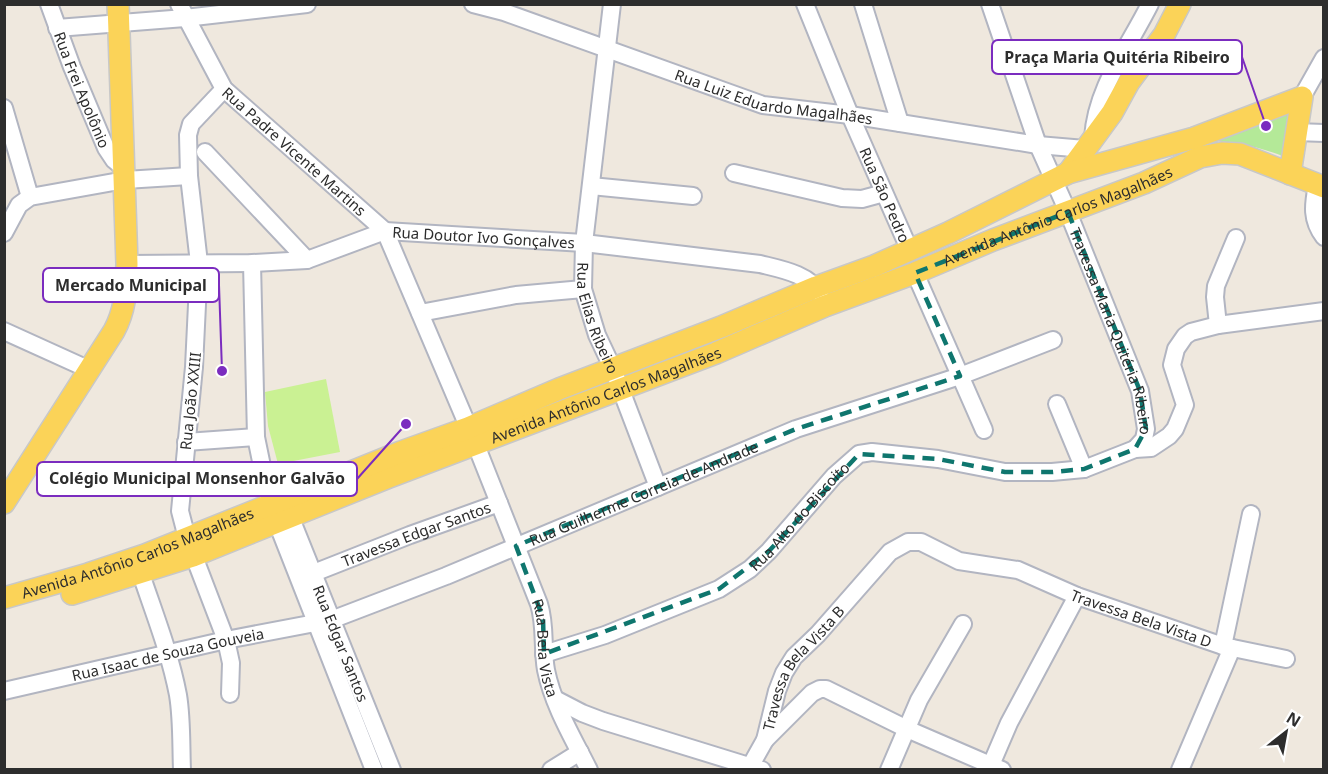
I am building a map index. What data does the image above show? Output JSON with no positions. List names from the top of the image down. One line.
{"streets":{"main road":["Avenida Antônio Carlos Magalhães"],"street":["Rua Frei Apolônio","Rua Luiz Eduardo Magalhães","Rua Padre Vicente Martins","Rua São Pedro","Rua Doutor Ivo Gonçalves","Rua Elias Ribeiro","Travessa Maria Quitéria Ribeiro","Rua João XXIII","Rua Guilherme Correia de Andrade","Rua Alto do Biscoito","Travessa Edgar Santos","Travessa Bela Vista D","Rua Edgar Santos","Rua Bela Vista","Rua Isaac de Souza Gouveia","Travessa Bela Vista B"]},"crossings":[["Rua Luiz Eduardo Magalhães","Rua São Pedro"],["Rua Luiz Eduardo Magalhães","Avenida Antônio Carlos Magalhães"],["Rua Luiz Eduardo Magalhães","Rua Elias Ribeiro"],["Rua Luiz Eduardo Magalhães","Travessa Maria Quitéria Ribeiro"],["Rua Padre Vicente Martins","Avenida Antônio Carlos Magalhães"],["Rua Padre Vicente Martins","Rua Doutor Ivo Gonçalves"],["Rua Padre Vicente Martins","Rua João XXIII"],["Rua Padre Vicente Martins","Rua Bela Vista"],["Rua São Pedro","Avenida Antônio Carlos Magalhães"],["Avenida Antônio Carlos Magalhães","Rua Doutor Ivo Gonçalves"],["Avenida Antônio Carlos Magalhães","Rua Elias Ribeiro"],["Avenida Antônio Carlos Magalhães","Travessa Maria Quitéria Ribeiro"],["Avenida Antônio Carlos Magalhães","Rua João XXIII"],["Avenida Antônio Carlos Magalhães","Rua Edgar Santos"],["Avenida Antônio Carlos Magalhães","Rua Bela Vista"],["Rua Doutor Ivo Gonçalves","Rua Elias Ribeiro"],["Rua Doutor Ivo Gonçalves","Rua João XXIII"],["Rua Elias Ribeiro","Rua Guilherme Correia de Andrade"],["Travessa Maria Quitéria Ribeiro","Rua Alto do Biscoito"],["Rua João XXIII","Rua Isaac de Souza Gouveia"],["Rua Guilherme Correia de Andrade","Rua Edgar Santos"],["Rua Guilherme Correia de Andrade","Rua Bela Vista"],["Rua Guilherme Correia de Andrade","Rua Isaac de Souza Gouveia"],["Rua Alto do Biscoito","Rua Bela Vista"],["Travessa Edgar Santos","Rua Edgar Santos"],["Travessa Edgar Santos","Rua Bela Vista"],["Travessa Bela Vista D","Travessa Bela Vista B"],["Rua Edgar Santos","Rua Isaac de Souza Gouveia"],["Rua Bela Vista","Travessa Bela Vista B"]],"places":["Praça Maria Quitéria Ribeiro","Mercado Municipal","Colégio Municipal Monsenhor Galvão"],"north":"top right"}
